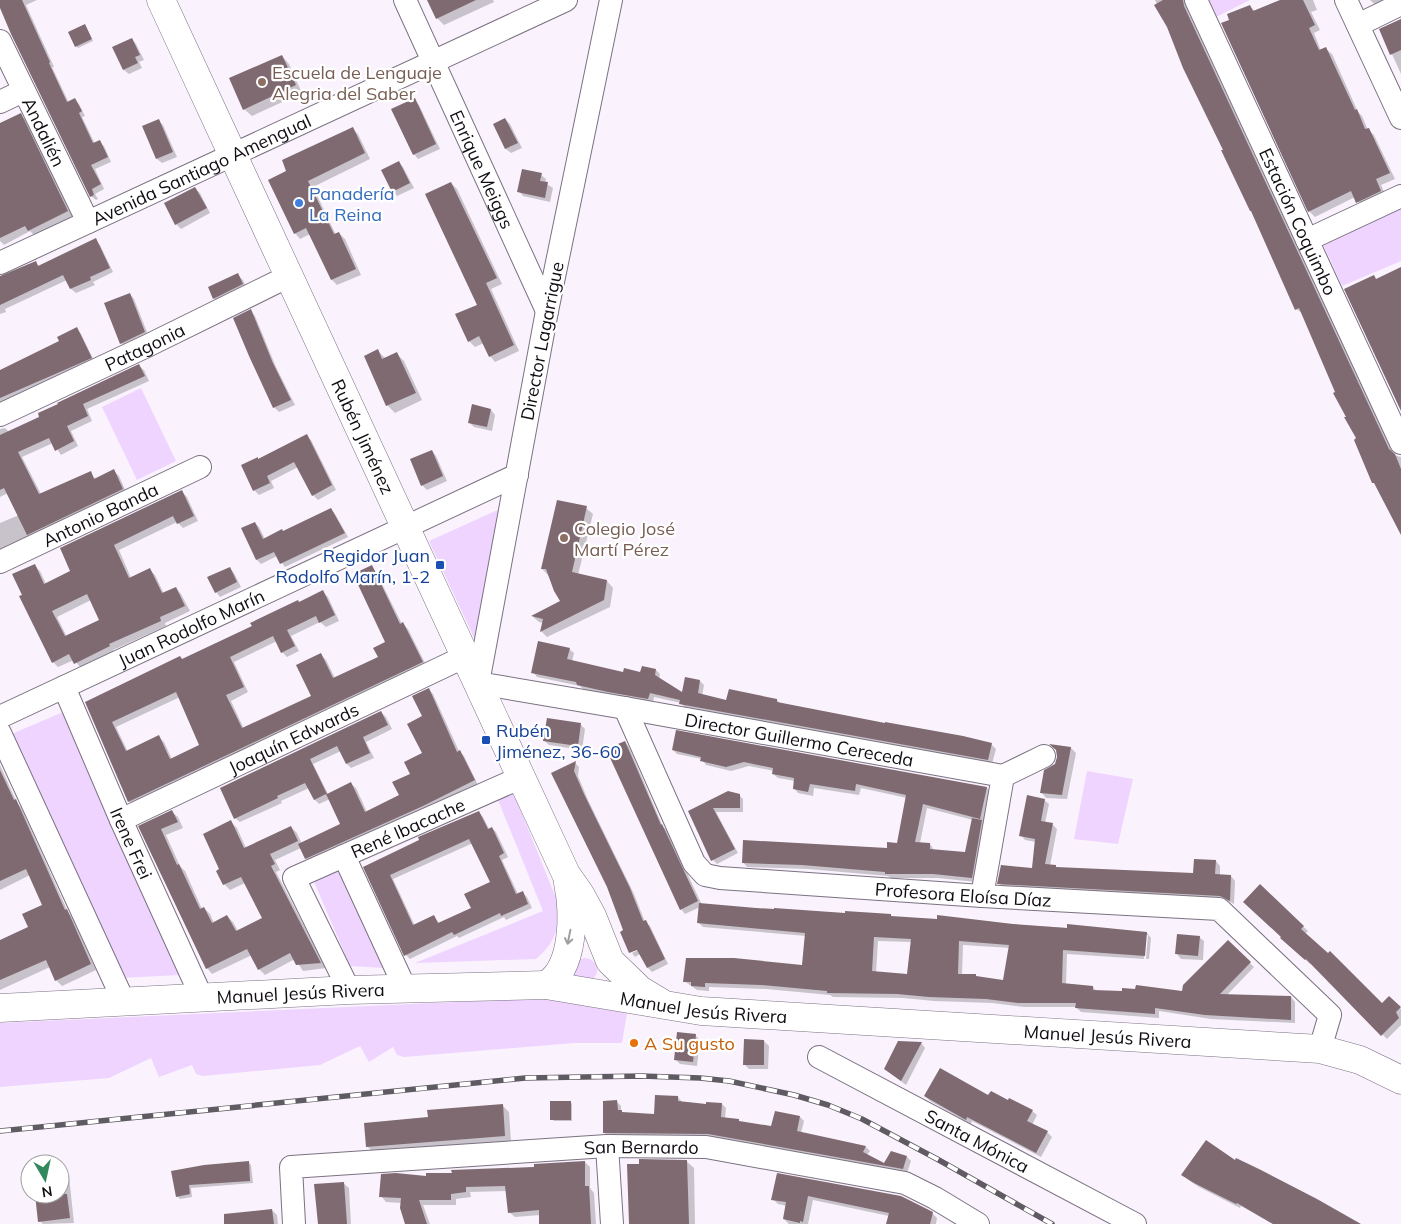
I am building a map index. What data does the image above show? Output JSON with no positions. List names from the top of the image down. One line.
{"streets":{"main road":["Rubén Jiménez","Manuel Jesús Rivera"],"street":["Andalién","Avenida Santiago Amengual","Enrique Meiggs","Estación Coquimbo","Director Lagarrigue","Patagonia","Antonio Banda","Juan Rodolfo Marín","Joaquín Edwards","Director Guillermo Cereceda","René Ibacache","Irene Frei","Profesora Eloísa Díaz","Santa Mónica","San Bernardo"]},"crossings":[["Andalién","Avenida Santiago Amengual"],["Avenida Santiago Amengual","Enrique Meiggs"],["Avenida Santiago Amengual","Rubén Jiménez"],["Enrique Meiggs","Director Lagarrigue"],["Director Lagarrigue","Rubén Jiménez"],["Director Lagarrigue","Juan Rodolfo Marín"],["Director Lagarrigue","Director Guillermo Cereceda"],["Patagonia","Rubén Jiménez"],["Rubén Jiménez","Juan Rodolfo Marín"],["Rubén Jiménez","Joaquín Edwards"],["Rubén Jiménez","Director Guillermo Cereceda"],["Rubén Jiménez","René Ibacache"],["Rubén Jiménez","Manuel Jesús Rivera"],["Juan Rodolfo Marín","Irene Frei"],["Joaquín Edwards","Irene Frei"],["Director Guillermo Cereceda","Profesora Eloísa Díaz"],["René Ibacache","Manuel Jesús Rivera"],["Irene Frei","Manuel Jesús Rivera"],["Profesora Eloísa Díaz","Manuel Jesús Rivera"]],"places":{"other":["Escuela de Lenguaje Alegria del Saber","Panadería La Reina","Colegio José Martí Pérez","A Su gusto"],"transit":["Regidor Juan Rodolfo Marín, 1-2","Rubén Jiménez, 36-60"]},"north":"bottom"}
